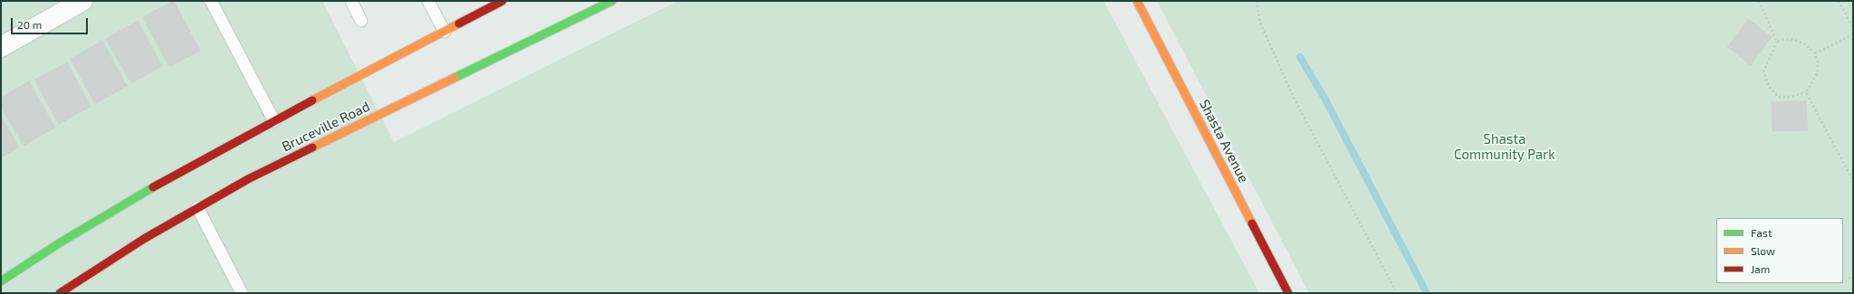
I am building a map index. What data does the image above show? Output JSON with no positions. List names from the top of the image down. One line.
{"streets":{"main road":["Bruceville Road","Shasta Avenue"]},"parks":["Shasta Community Park"],"legend":["Fast","Slow","Jam"],"scale_bar":"20 m"}
